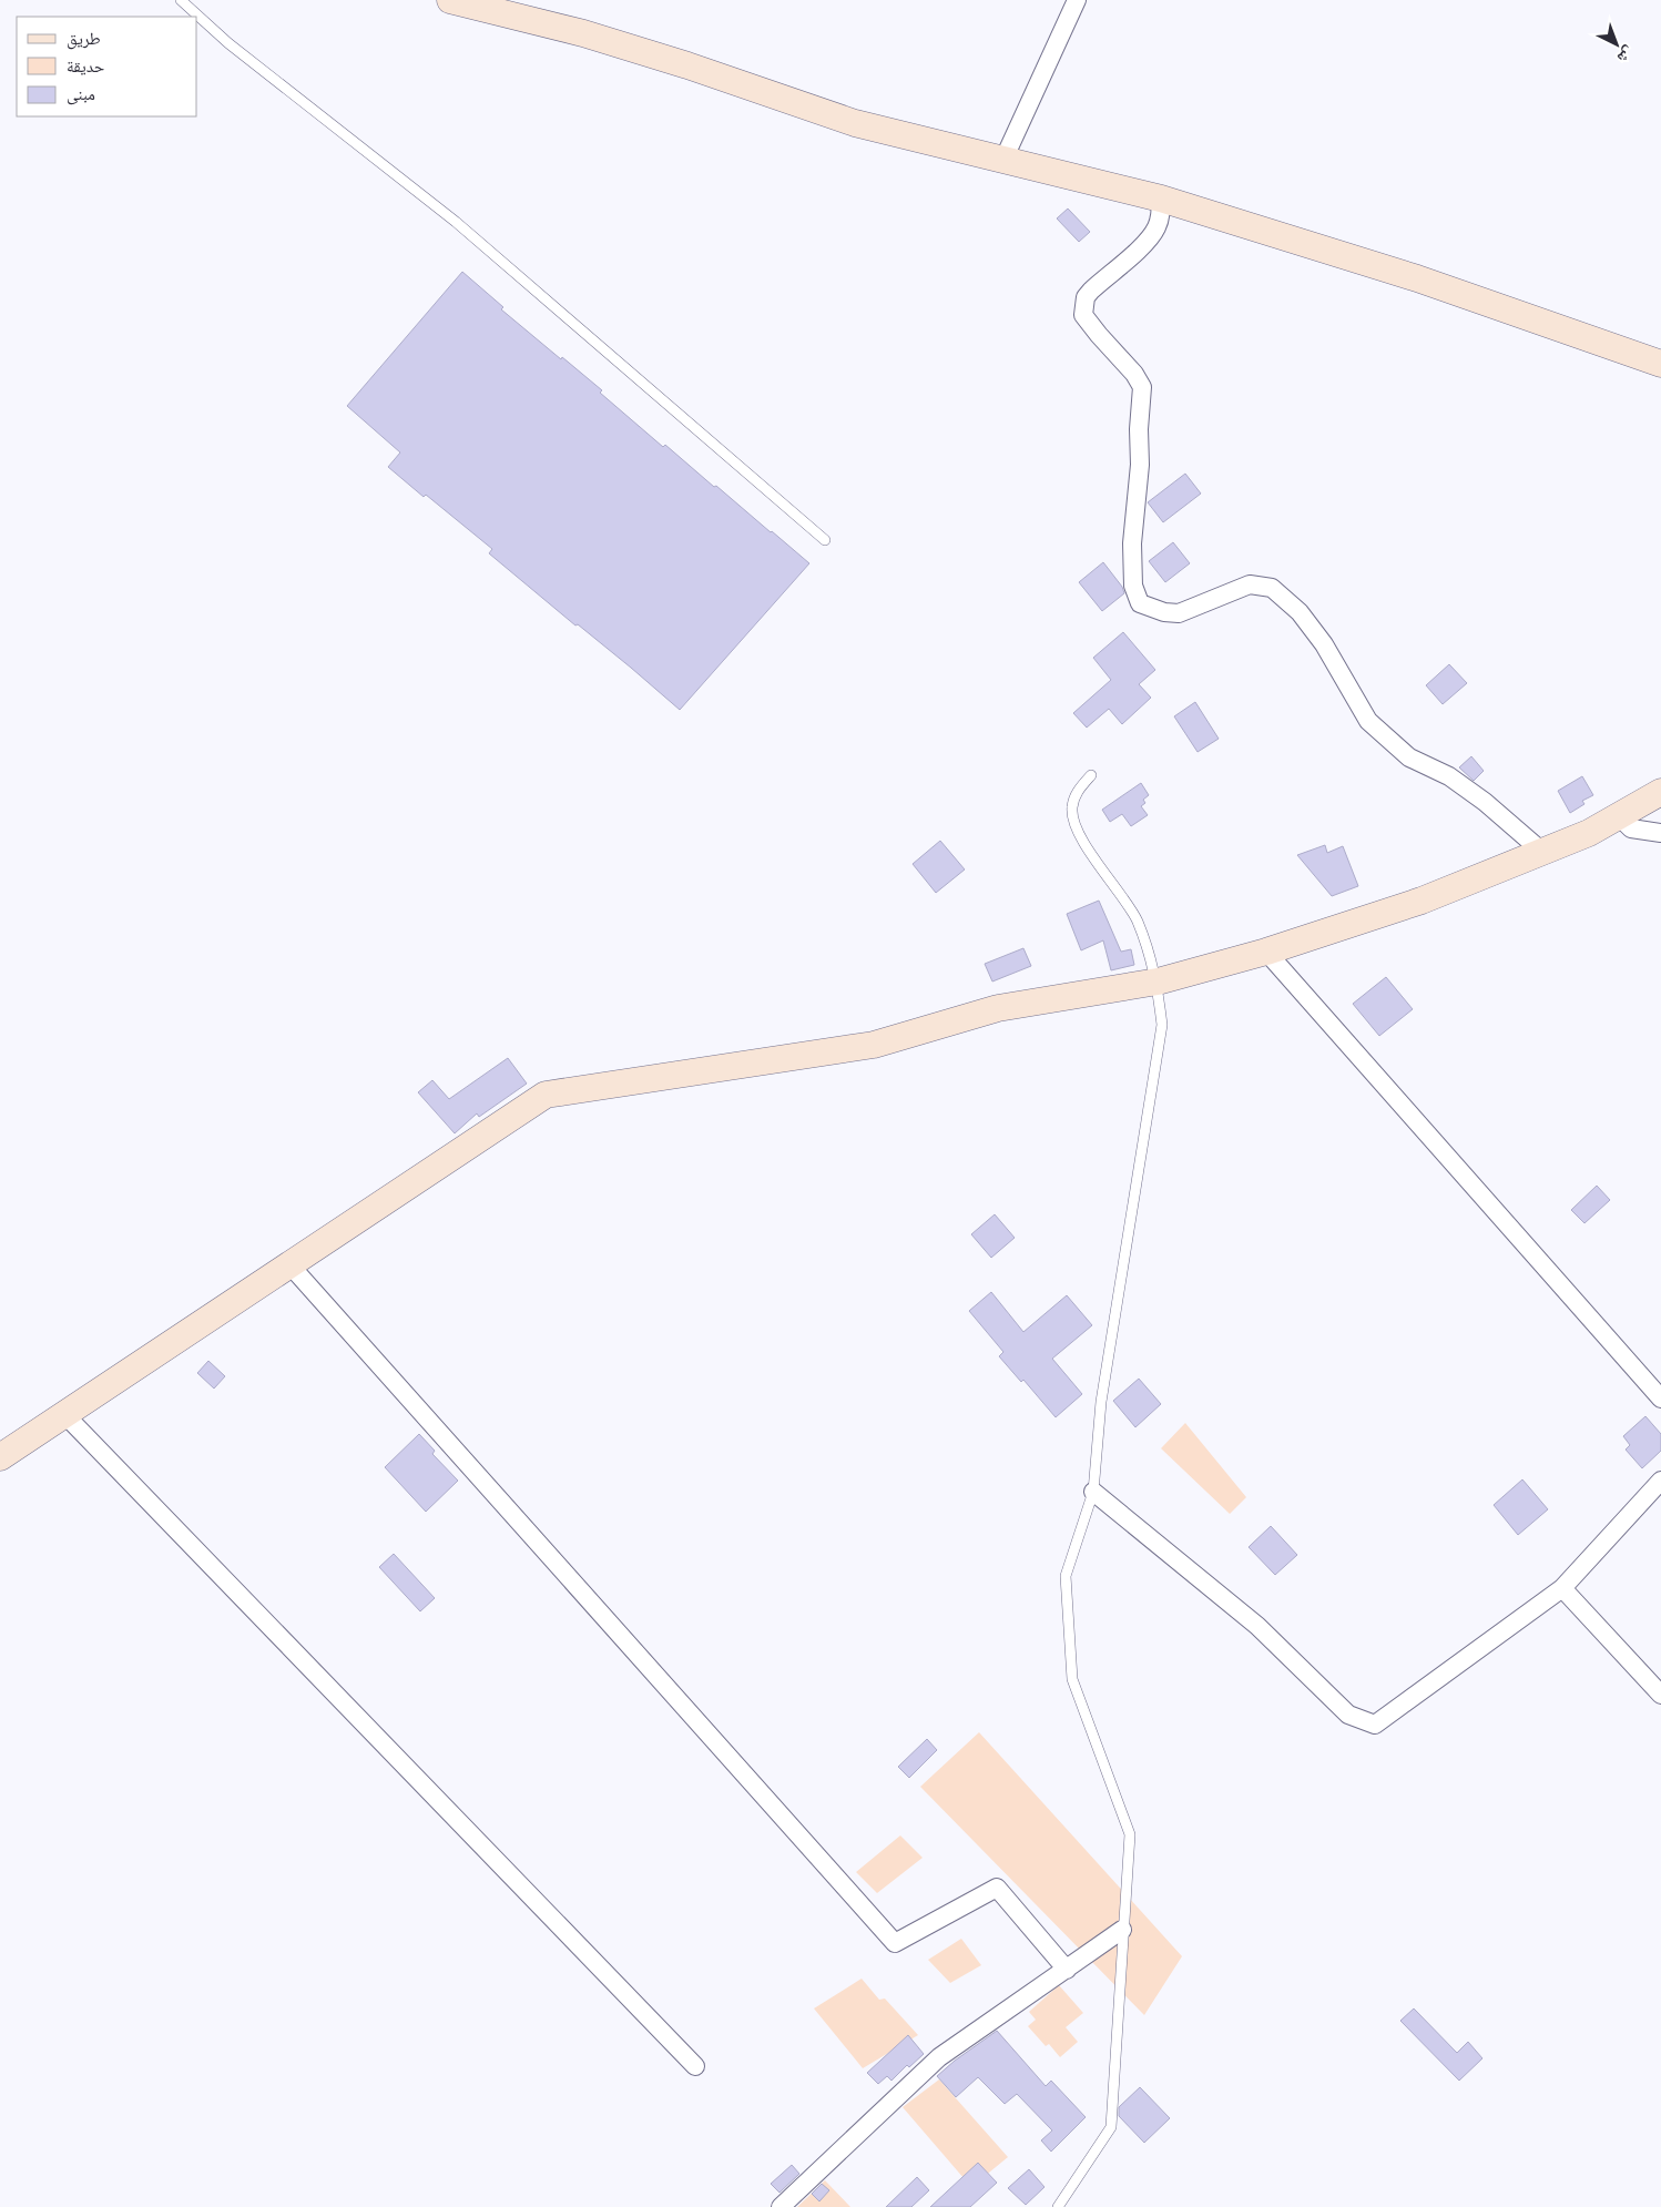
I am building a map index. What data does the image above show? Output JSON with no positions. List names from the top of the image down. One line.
{"legend":["طريق","حديقة","مبنى"],"north":"bottom right"}
